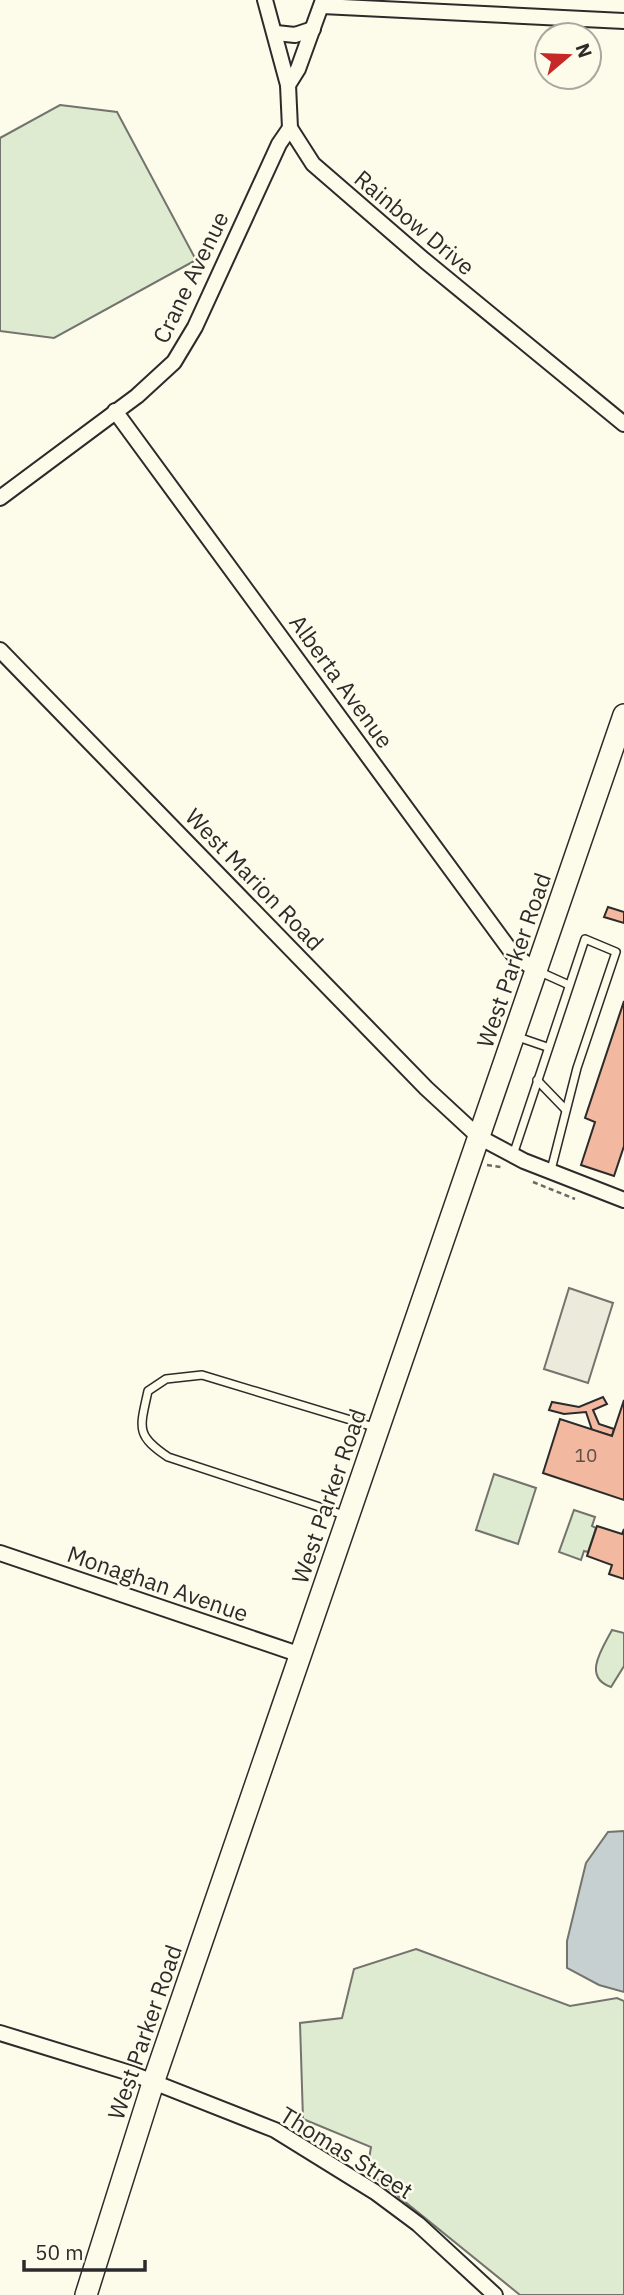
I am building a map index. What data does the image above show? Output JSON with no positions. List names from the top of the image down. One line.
{"streets":{"street":["Rainbow Drive","Crane Avenue","Alberta Avenue","West Marion Road","West Parker Road","Monaghan Avenue","Thomas Street"]},"crossings":[["Rainbow Drive","Crane Avenue"],["Crane Avenue","Alberta Avenue"],["Alberta Avenue","West Parker Road"],["West Marion Road","West Parker Road"],["West Parker Road","Monaghan Avenue"],["West Parker Road","Thomas Street"]],"house_numbers":["10"],"scale_bar":"50 m","north":"right"}
